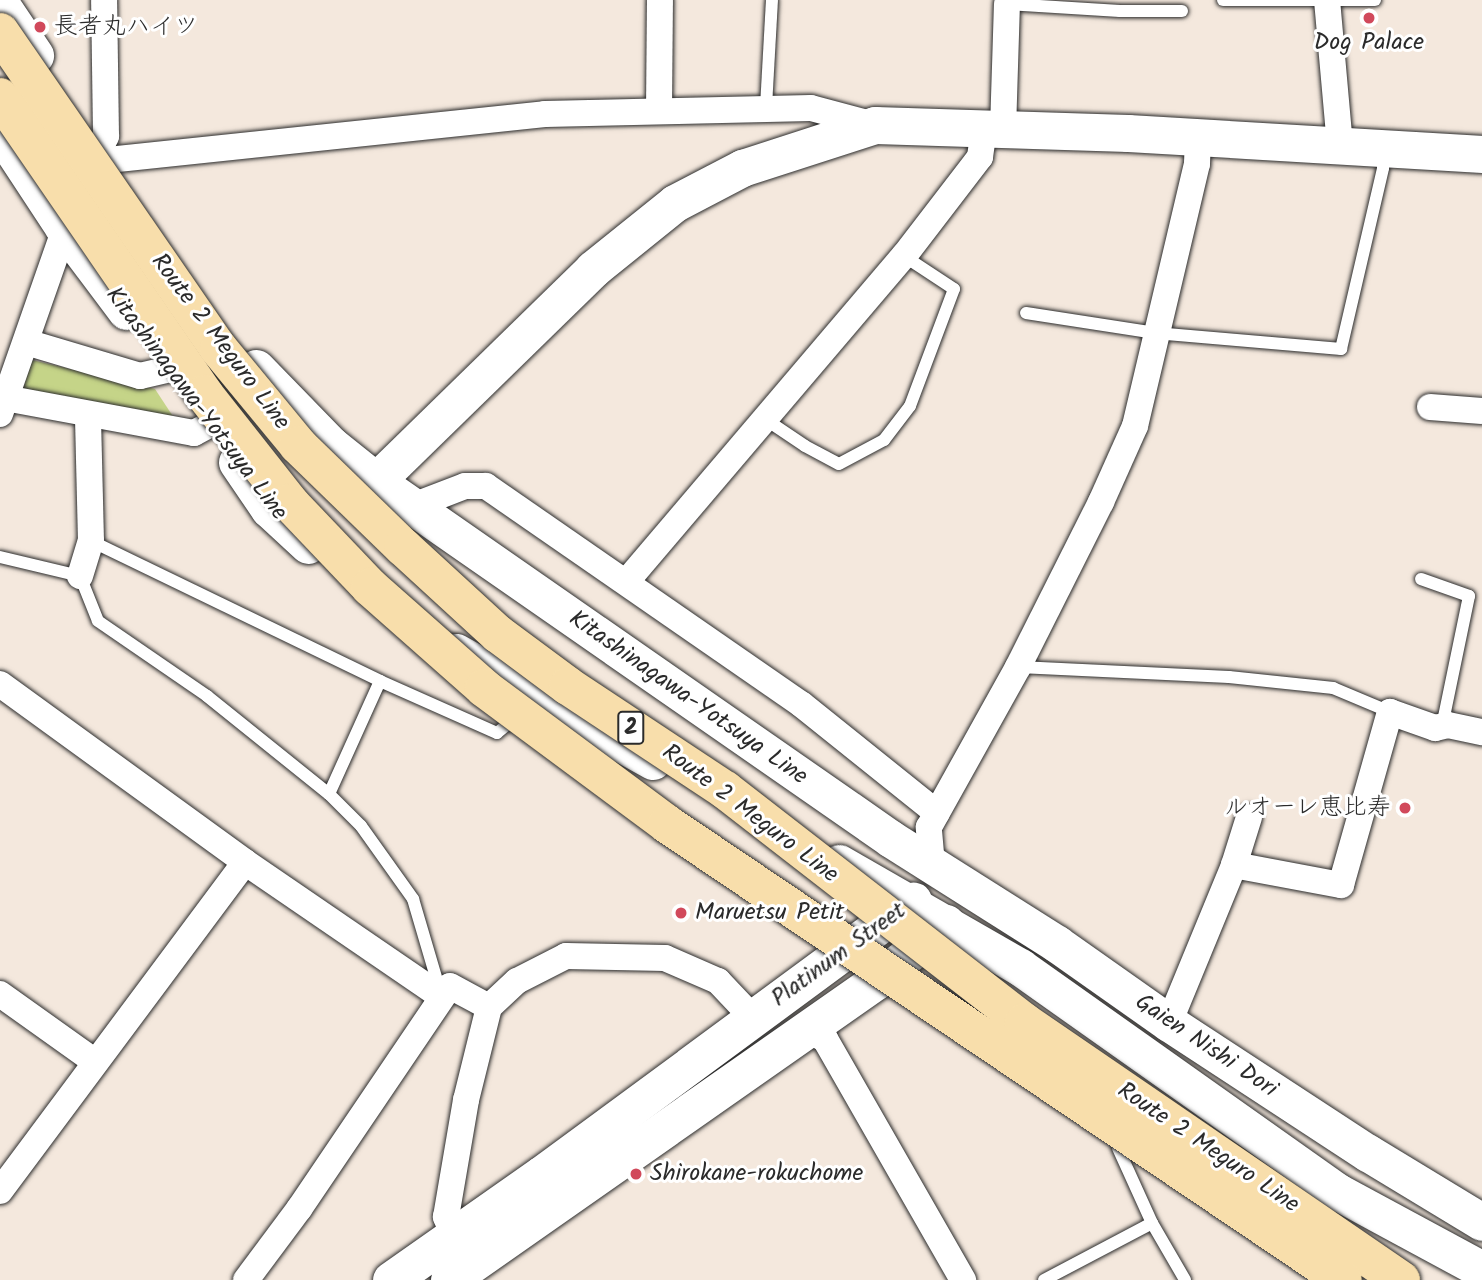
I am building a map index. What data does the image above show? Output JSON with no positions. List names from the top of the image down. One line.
{"streets":{"highway":["Route 2 Meguro Line","2"],"main road":["Kitashinagawa-Yotsuya Line","Platinum Street","Gaien Nishi Dori"]},"crossings":[["Kitashinagawa-Yotsuya Line","Platinum Street"],["Kitashinagawa-Yotsuya Line","Gaien Nishi Dori"],["Platinum Street","Gaien Nishi Dori"]],"places":["Dog Palace","長者丸ハイツ","ルオーレ恵比寿","Maruetsu Petit","Shirokane-rokuchome"]}
